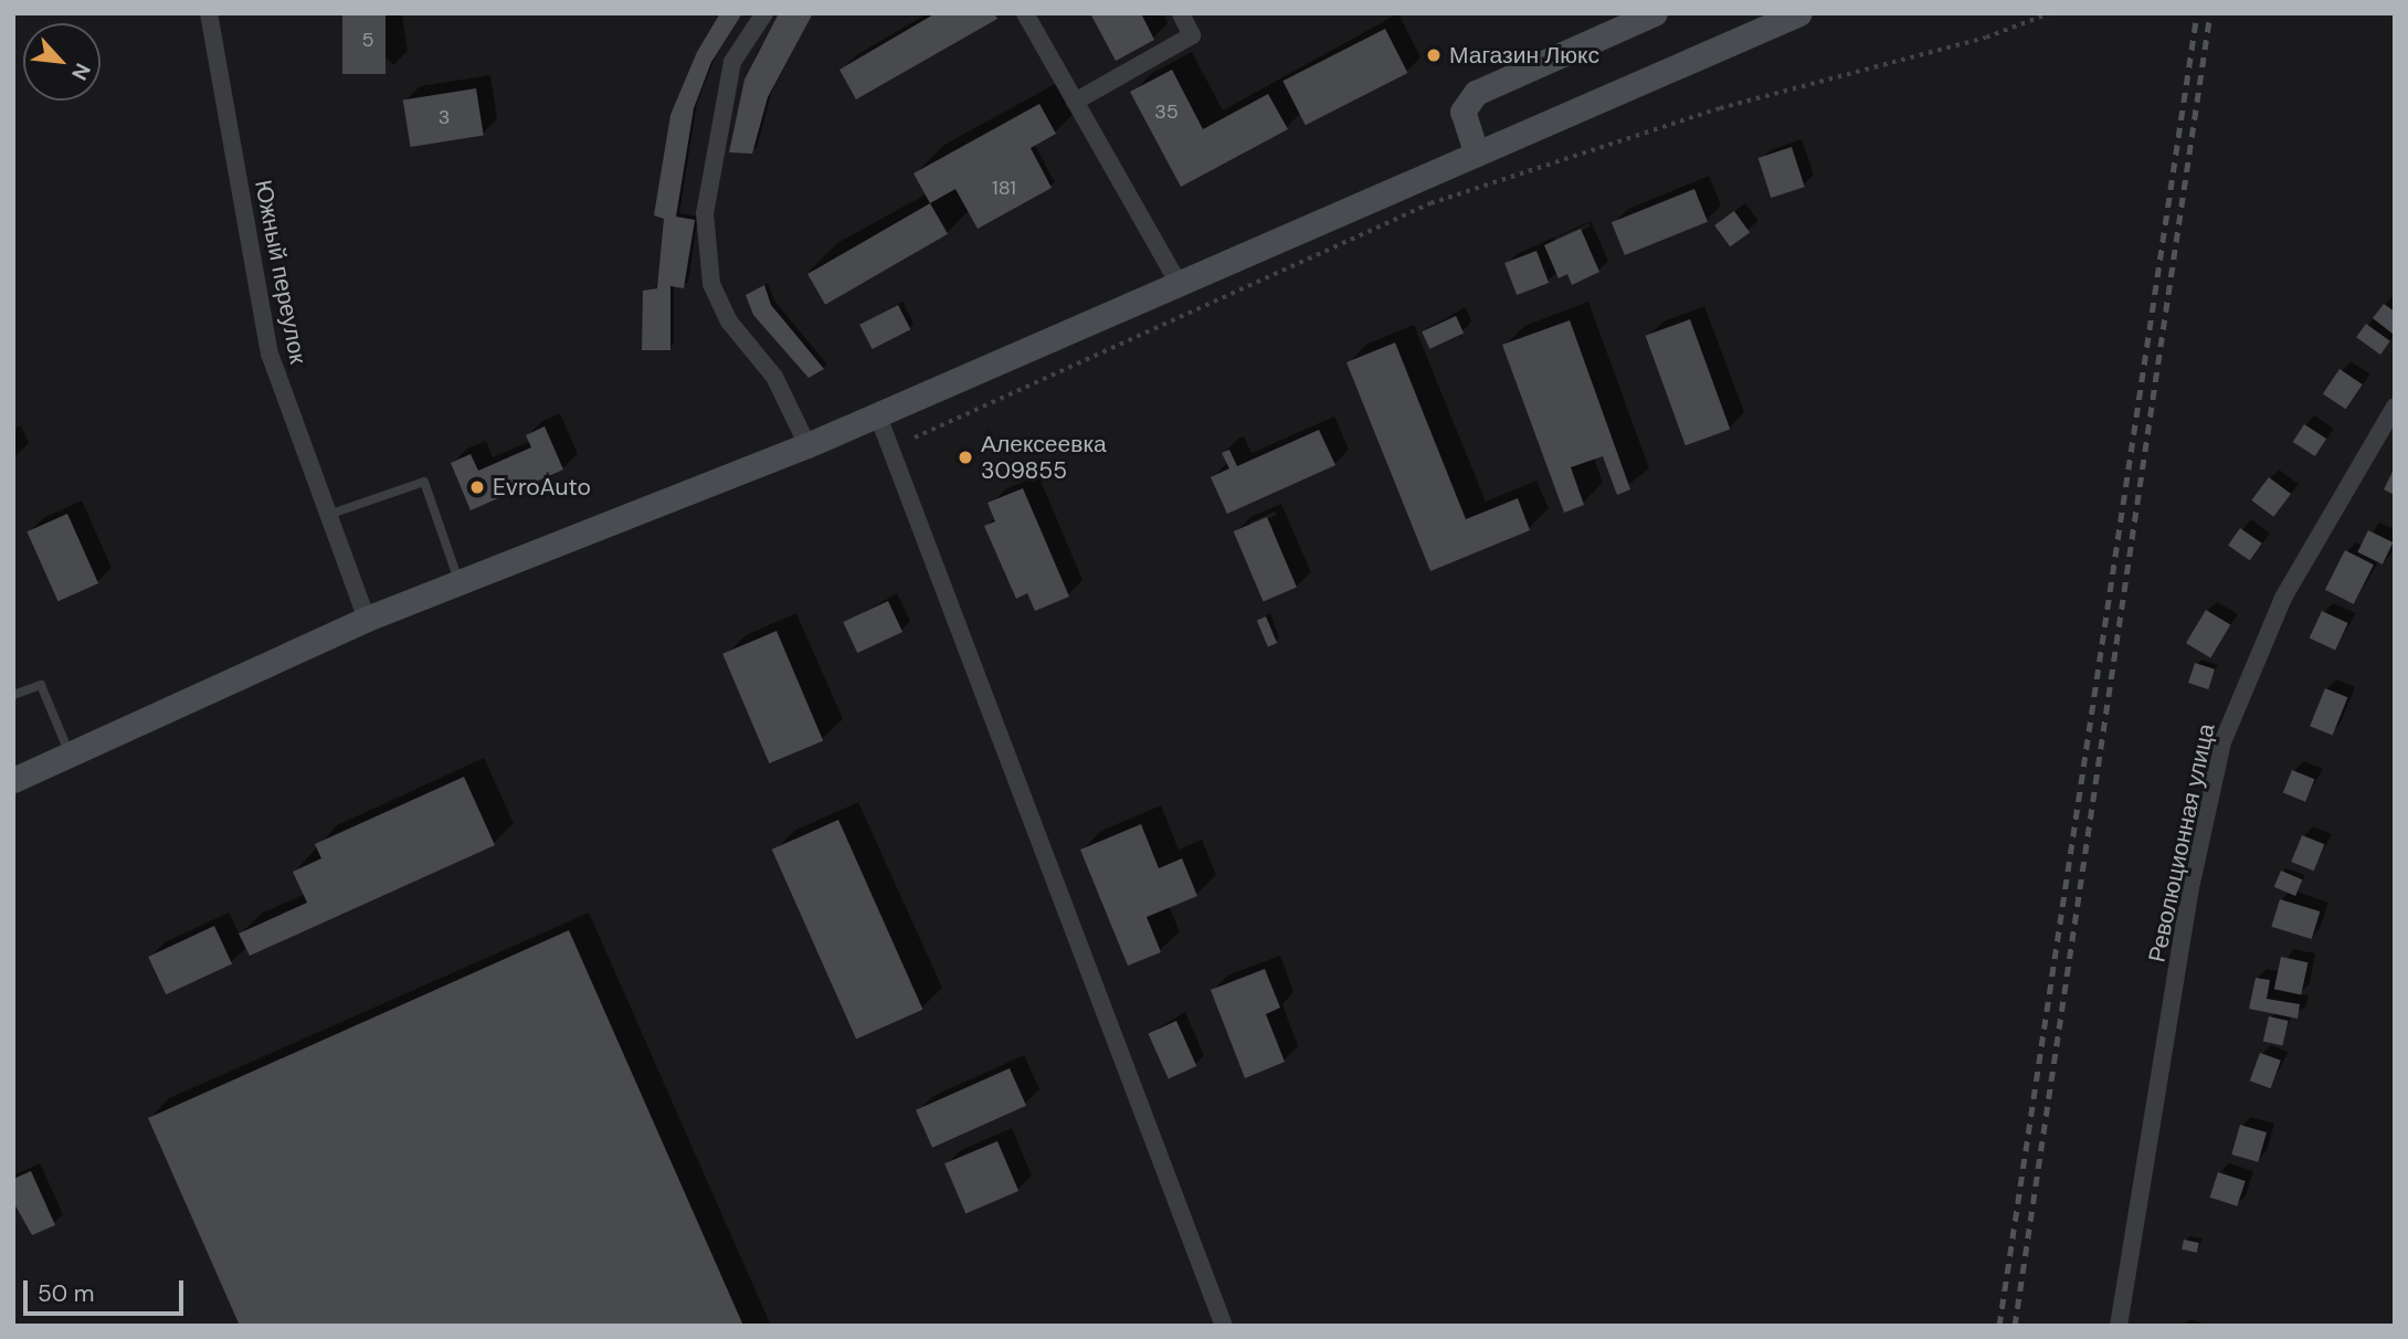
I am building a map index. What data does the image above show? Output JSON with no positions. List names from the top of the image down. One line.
{"streets":{"street":["Южный переулок","Революционная улица"]},"places":["Магазин Люкс","Алексеевка 309855","EvroAuto"],"house_numbers":["5","35","3","181"],"scale_bar":"50 m","north":"bottom right"}
